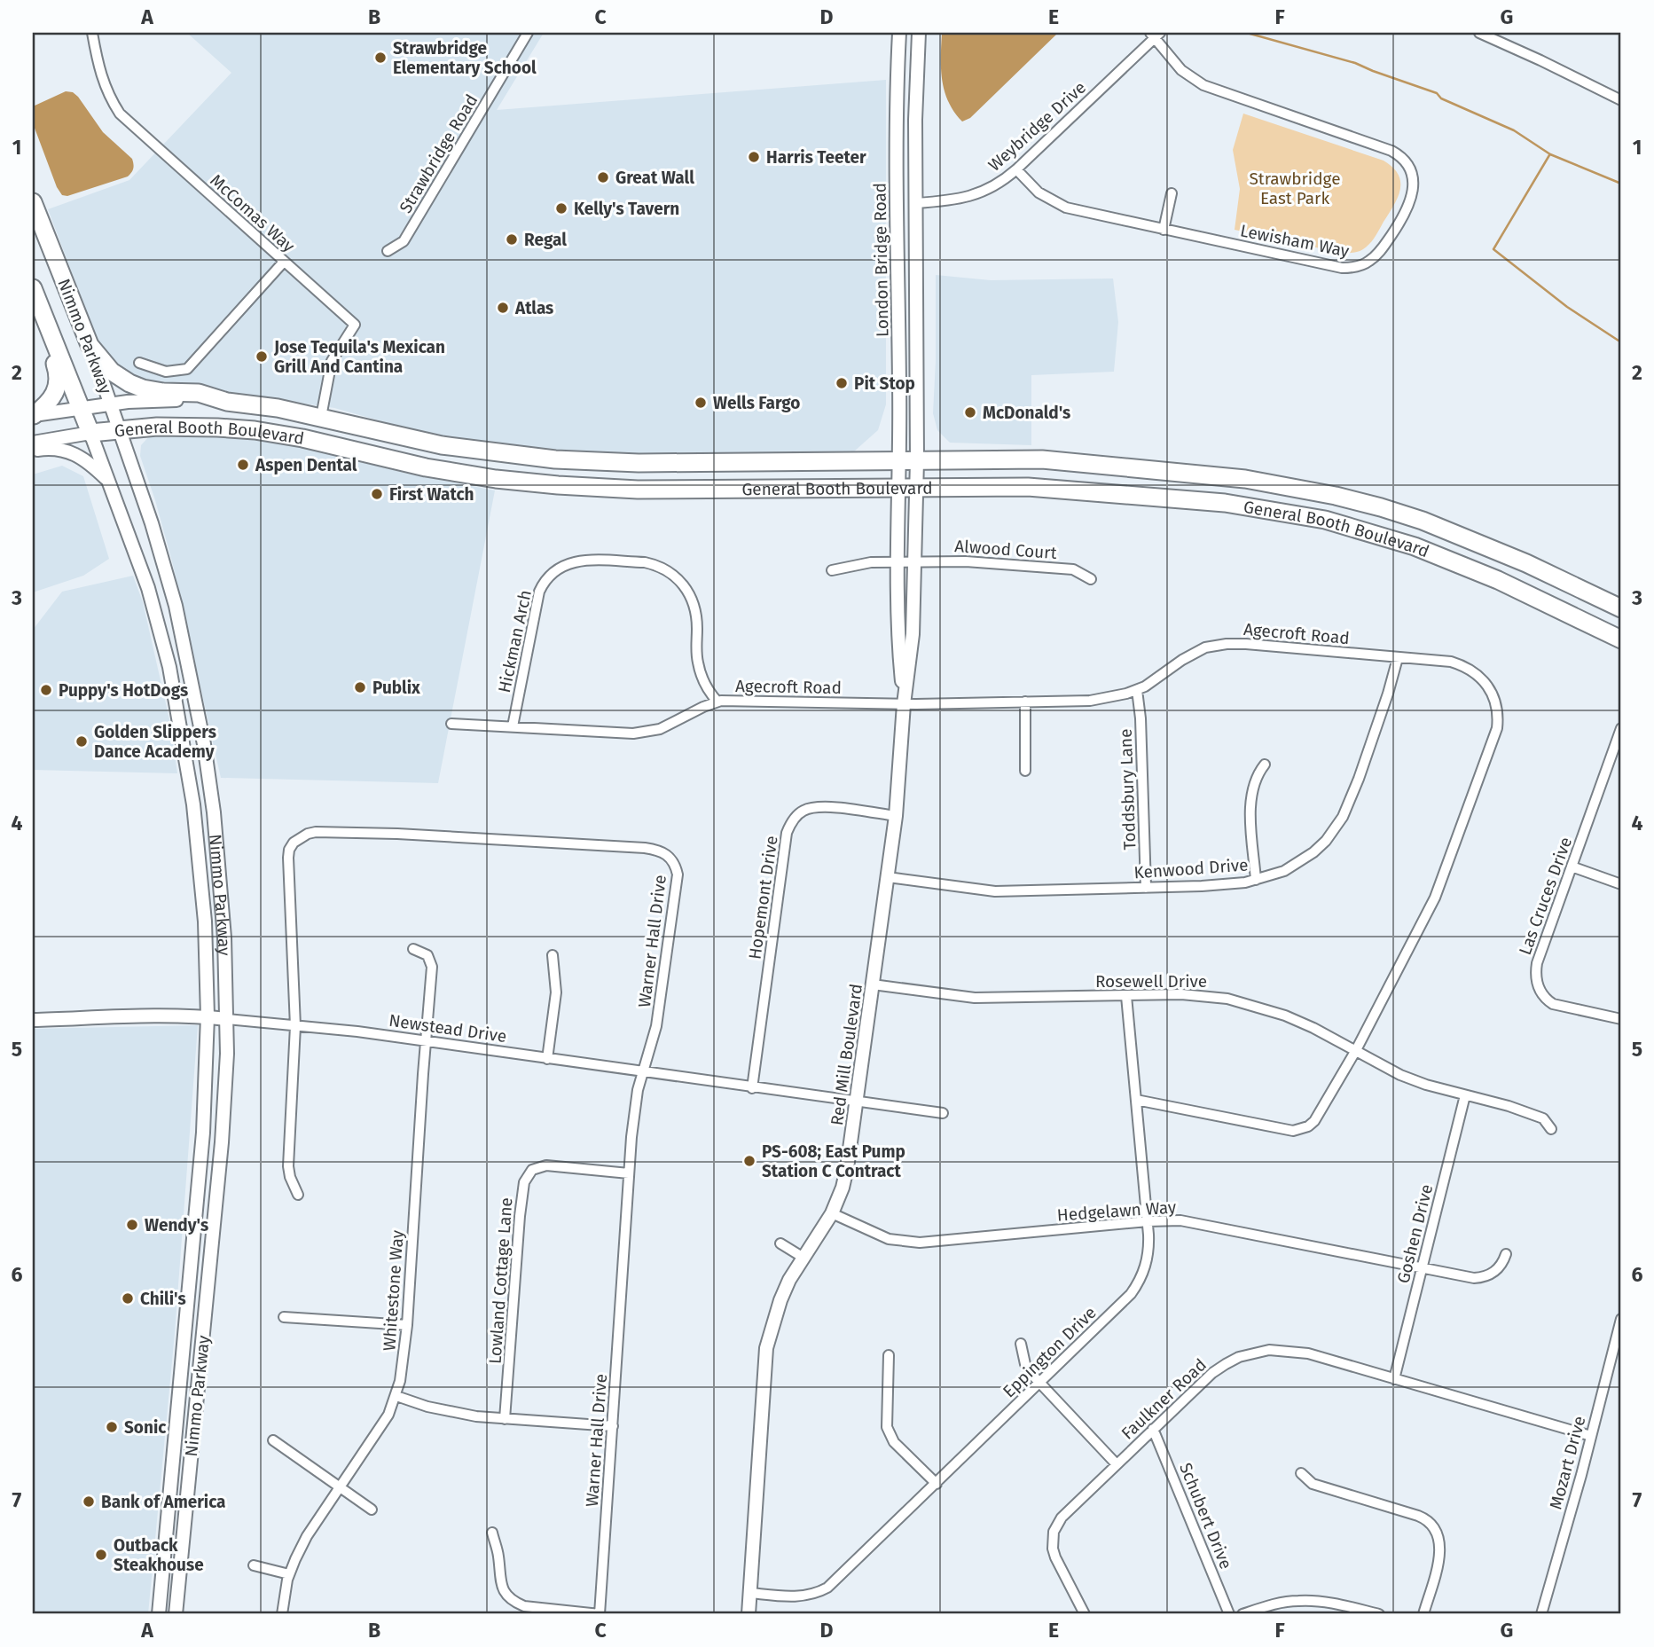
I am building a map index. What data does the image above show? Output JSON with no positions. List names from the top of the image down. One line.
{"streets":{"highway":["Nimmo Parkway","General Booth Boulevard"],"main road":["London Bridge Road","Newstead Drive","Red Mill Boulevard"],"street":["Weybridge Drive","Strawbridge Road","McComas Way","Lewisham Way","Alwood Court","Agecroft Road","Hickman Arch","Toddsbury Lane","Kenwood Drive","Las Cruces Drive","Hopemont Drive","Warner Hall Drive","Rosewell Drive","Hedgelawn Way","Goshen Drive","Lowland Cottage Lane","Whitestone Way","Eppington Drive","Faulkner Road","Mozart Drive","Schubert Drive"]},"crossings":[["Weybridge Drive","Lewisham Way"],["Weybridge Drive","London Bridge Road"],["McComas Way","General Booth Boulevard"],["London Bridge Road","General Booth Boulevard"],["London Bridge Road","Red Mill Boulevard"],["Nimmo Parkway","General Booth Boulevard"],["Nimmo Parkway","Newstead Drive"],["General Booth Boulevard","Red Mill Boulevard"],["Alwood Court","Red Mill Boulevard"],["Agecroft Road","Hickman Arch"],["Agecroft Road","Toddsbury Lane"],["Agecroft Road","Kenwood Drive"],["Agecroft Road","Rosewell Drive"],["Agecroft Road","Red Mill Boulevard"],["Agecroft Road","Eppington Drive"],["Toddsbury Lane","Kenwood Drive"],["Kenwood Drive","Red Mill Boulevard"],["Hopemont Drive","Newstead Drive"],["Hopemont Drive","Red Mill Boulevard"],["Warner Hall Drive","Newstead Drive"],["Warner Hall Drive","Lowland Cottage Lane"],["Rosewell Drive","Red Mill Boulevard"],["Rosewell Drive","Goshen Drive"],["Rosewell Drive","Eppington Drive"],["Newstead Drive","Red Mill Boulevard"],["Newstead Drive","Whitestone Way"],["Red Mill Boulevard","Hedgelawn Way"],["Red Mill Boulevard","Eppington Drive"],["Hedgelawn Way","Goshen Drive"],["Hedgelawn Way","Eppington Drive"],["Goshen Drive","Faulkner Road"],["Faulkner Road","Mozart Drive"],["Faulkner Road","Schubert Drive"]],"parks":["Strawbridge East Park"],"places":["Strawbridge Elementary School","Harris Teeter","Great Wall","Kelly's Tavern","Regal","Atlas","Jose Tequila's Mexican Grill And Cantina","Pit Stop","Wells Fargo","McDonald's","Aspen Dental","First Watch","Publix","Puppy's HotDogs","Golden Slippers Dance Academy","PS-608; East Pump Station C Contract","Wendy's","Chili's","Sonic","Bank of America","Outback Steakhouse"],"grid":{"columns":["A","B","C","D","E","F","G"],"rows":["1","2","3","4","5","6","7"]}}
